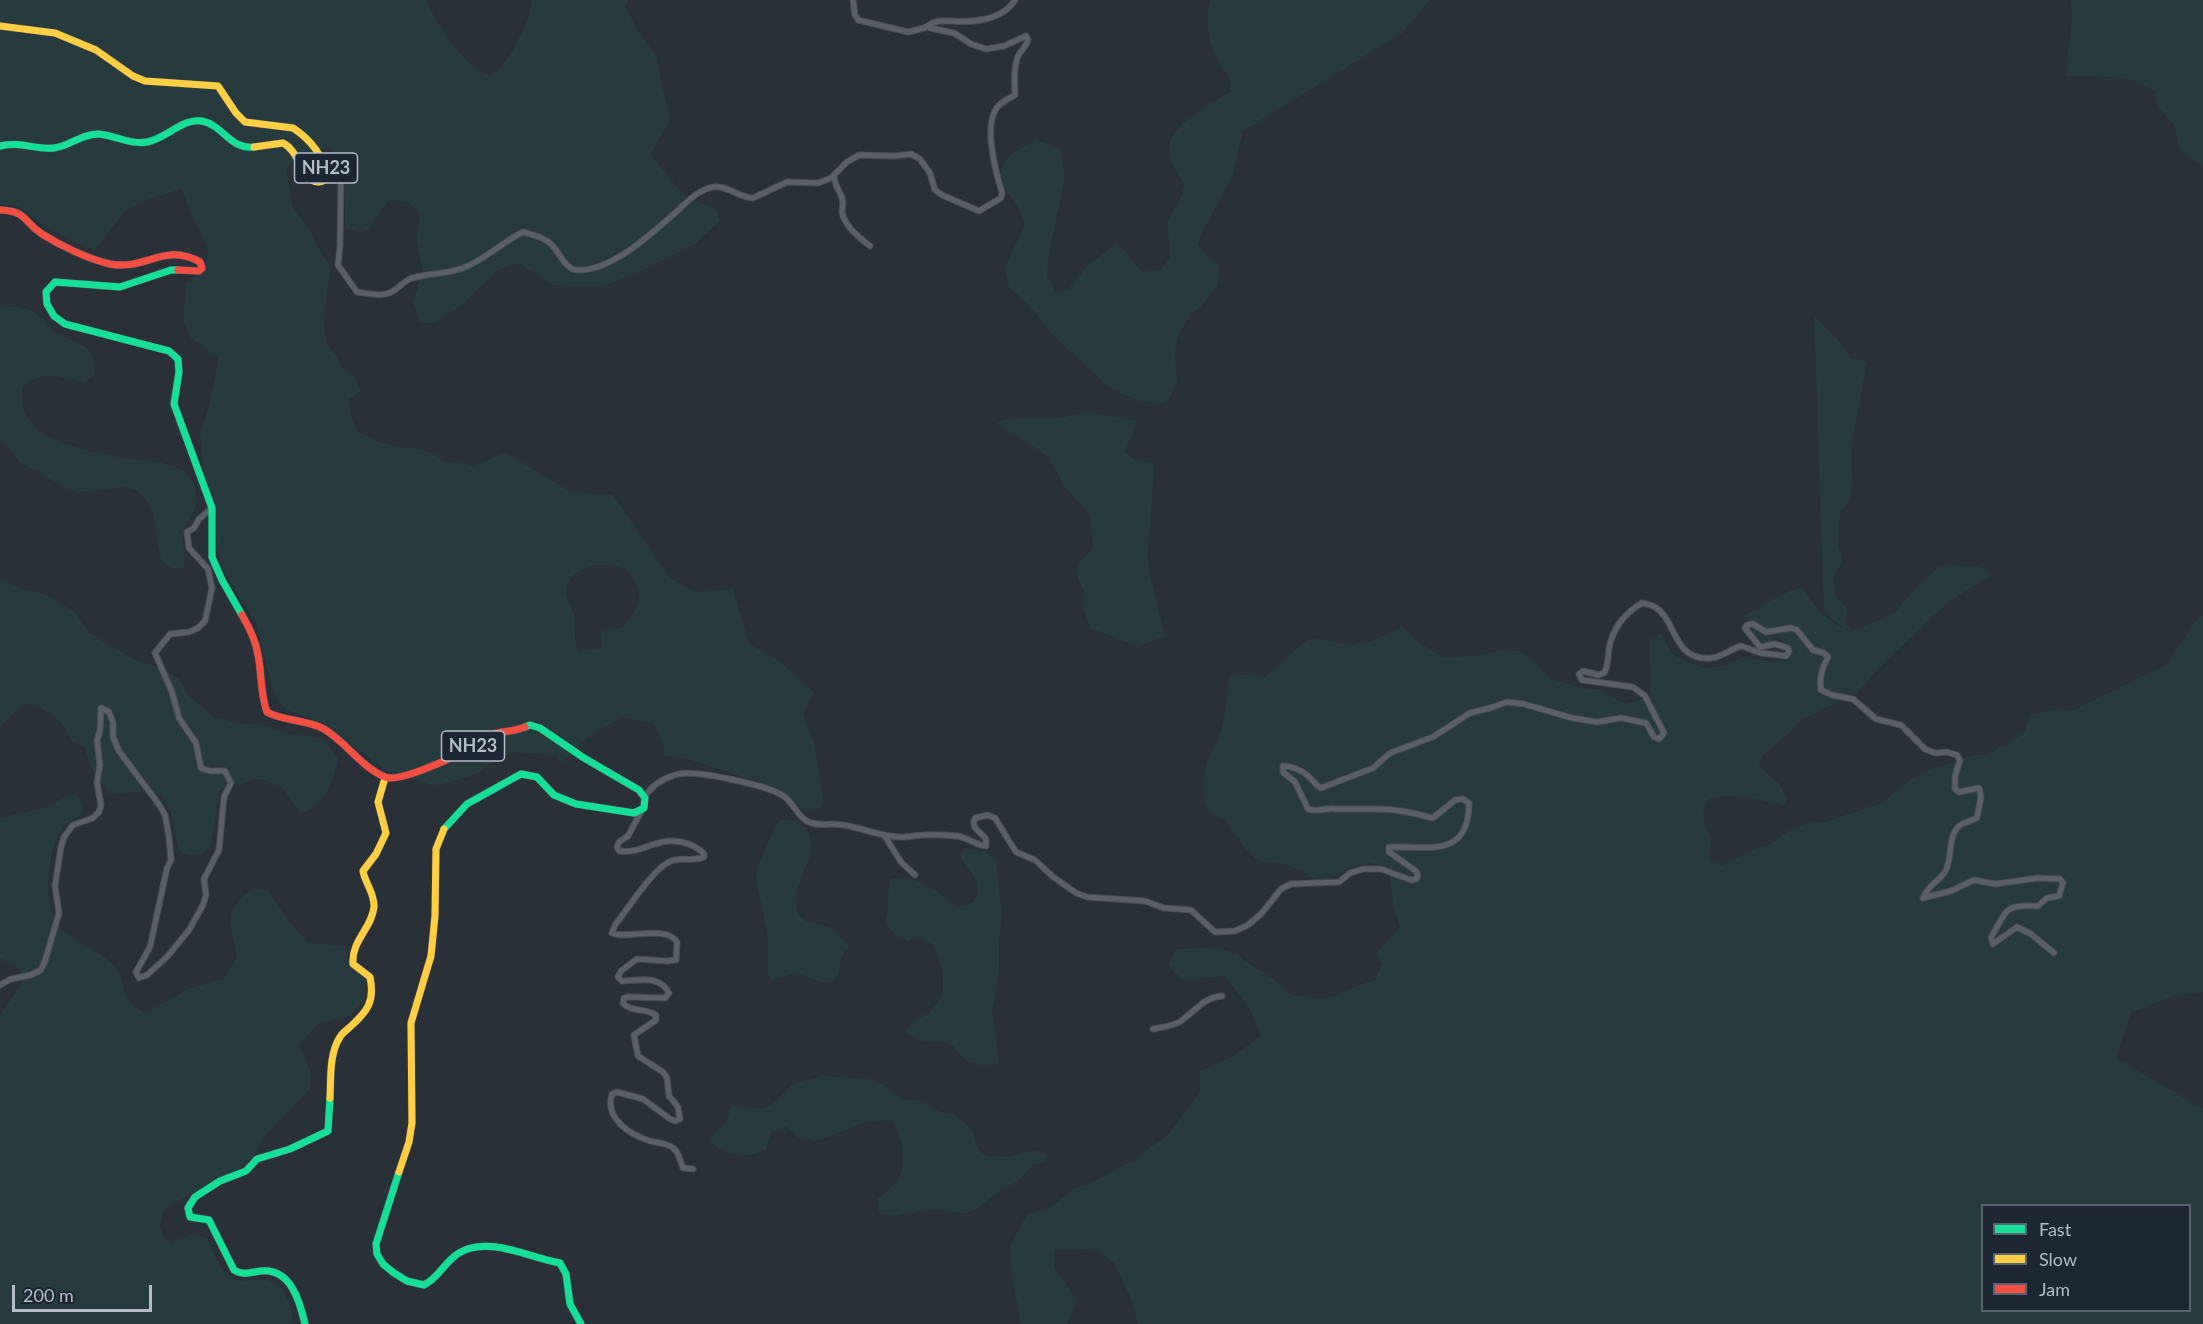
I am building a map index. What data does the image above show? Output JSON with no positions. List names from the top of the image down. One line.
{"streets":{"main road":["NH23"]},"legend":["Fast","Slow","Jam"],"scale_bar":"200 m"}
